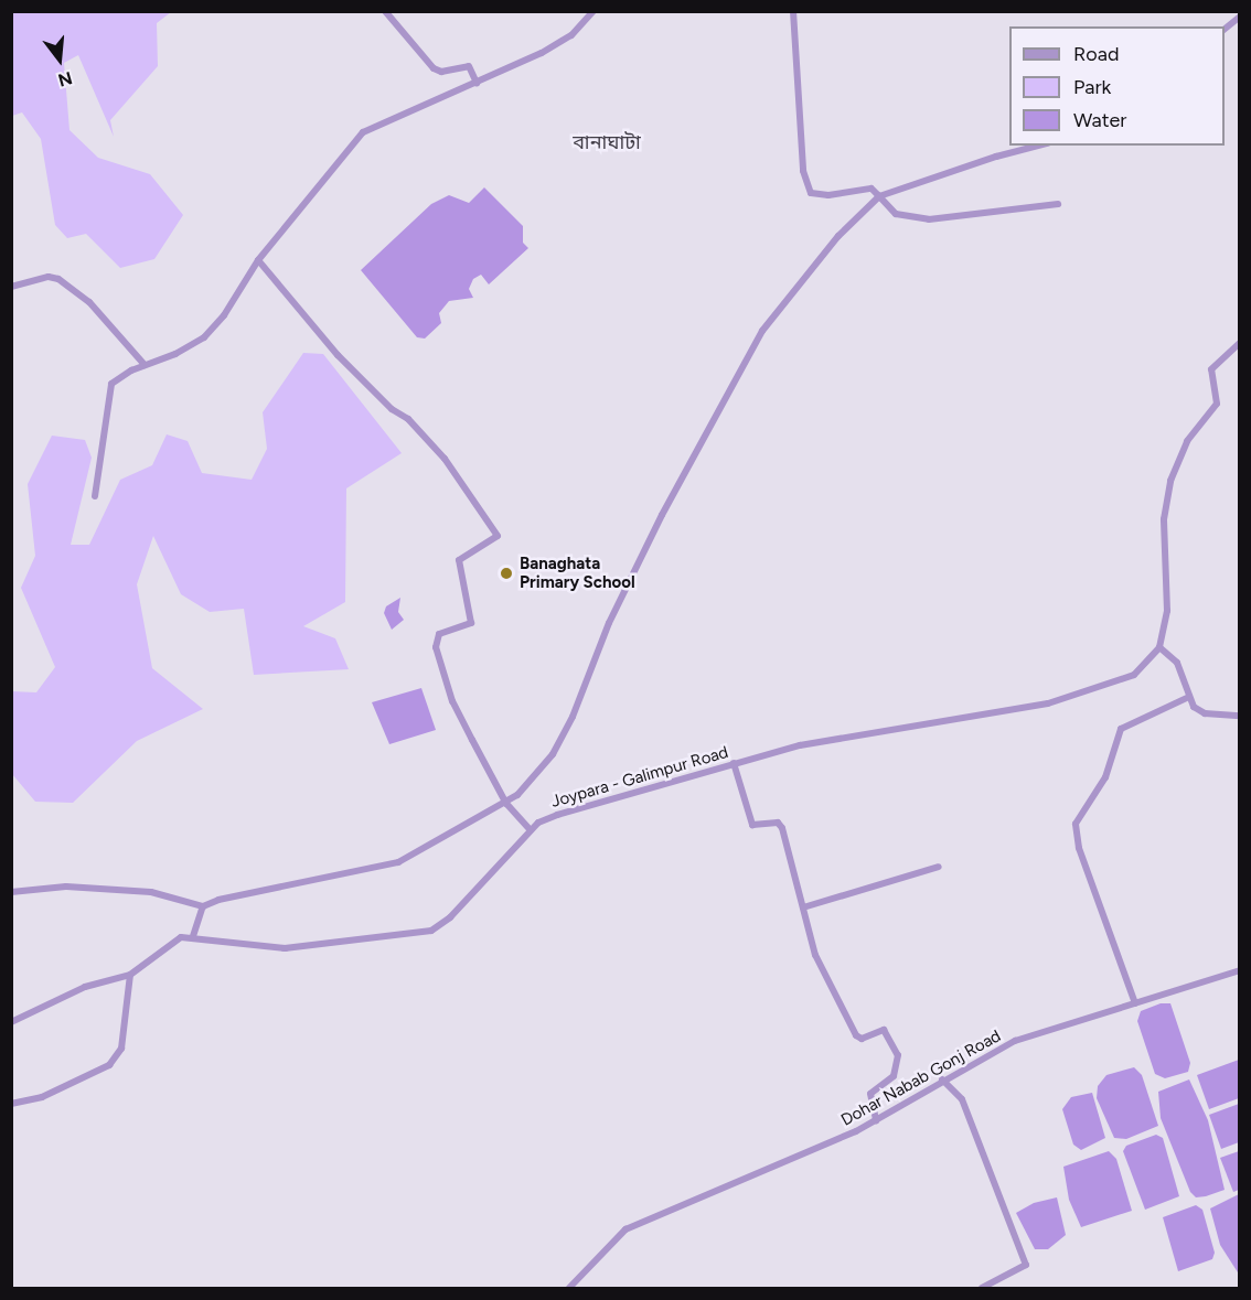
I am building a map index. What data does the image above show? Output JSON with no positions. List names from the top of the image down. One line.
{"streets":{"street":["Joypara - Galimpur Road","Dohar Nabab Gonj Road"]},"districts":["বানাঘাটা"],"places":["Banaghata Primary School"],"legend":["Road","Park","Water"],"north":"bottom"}
